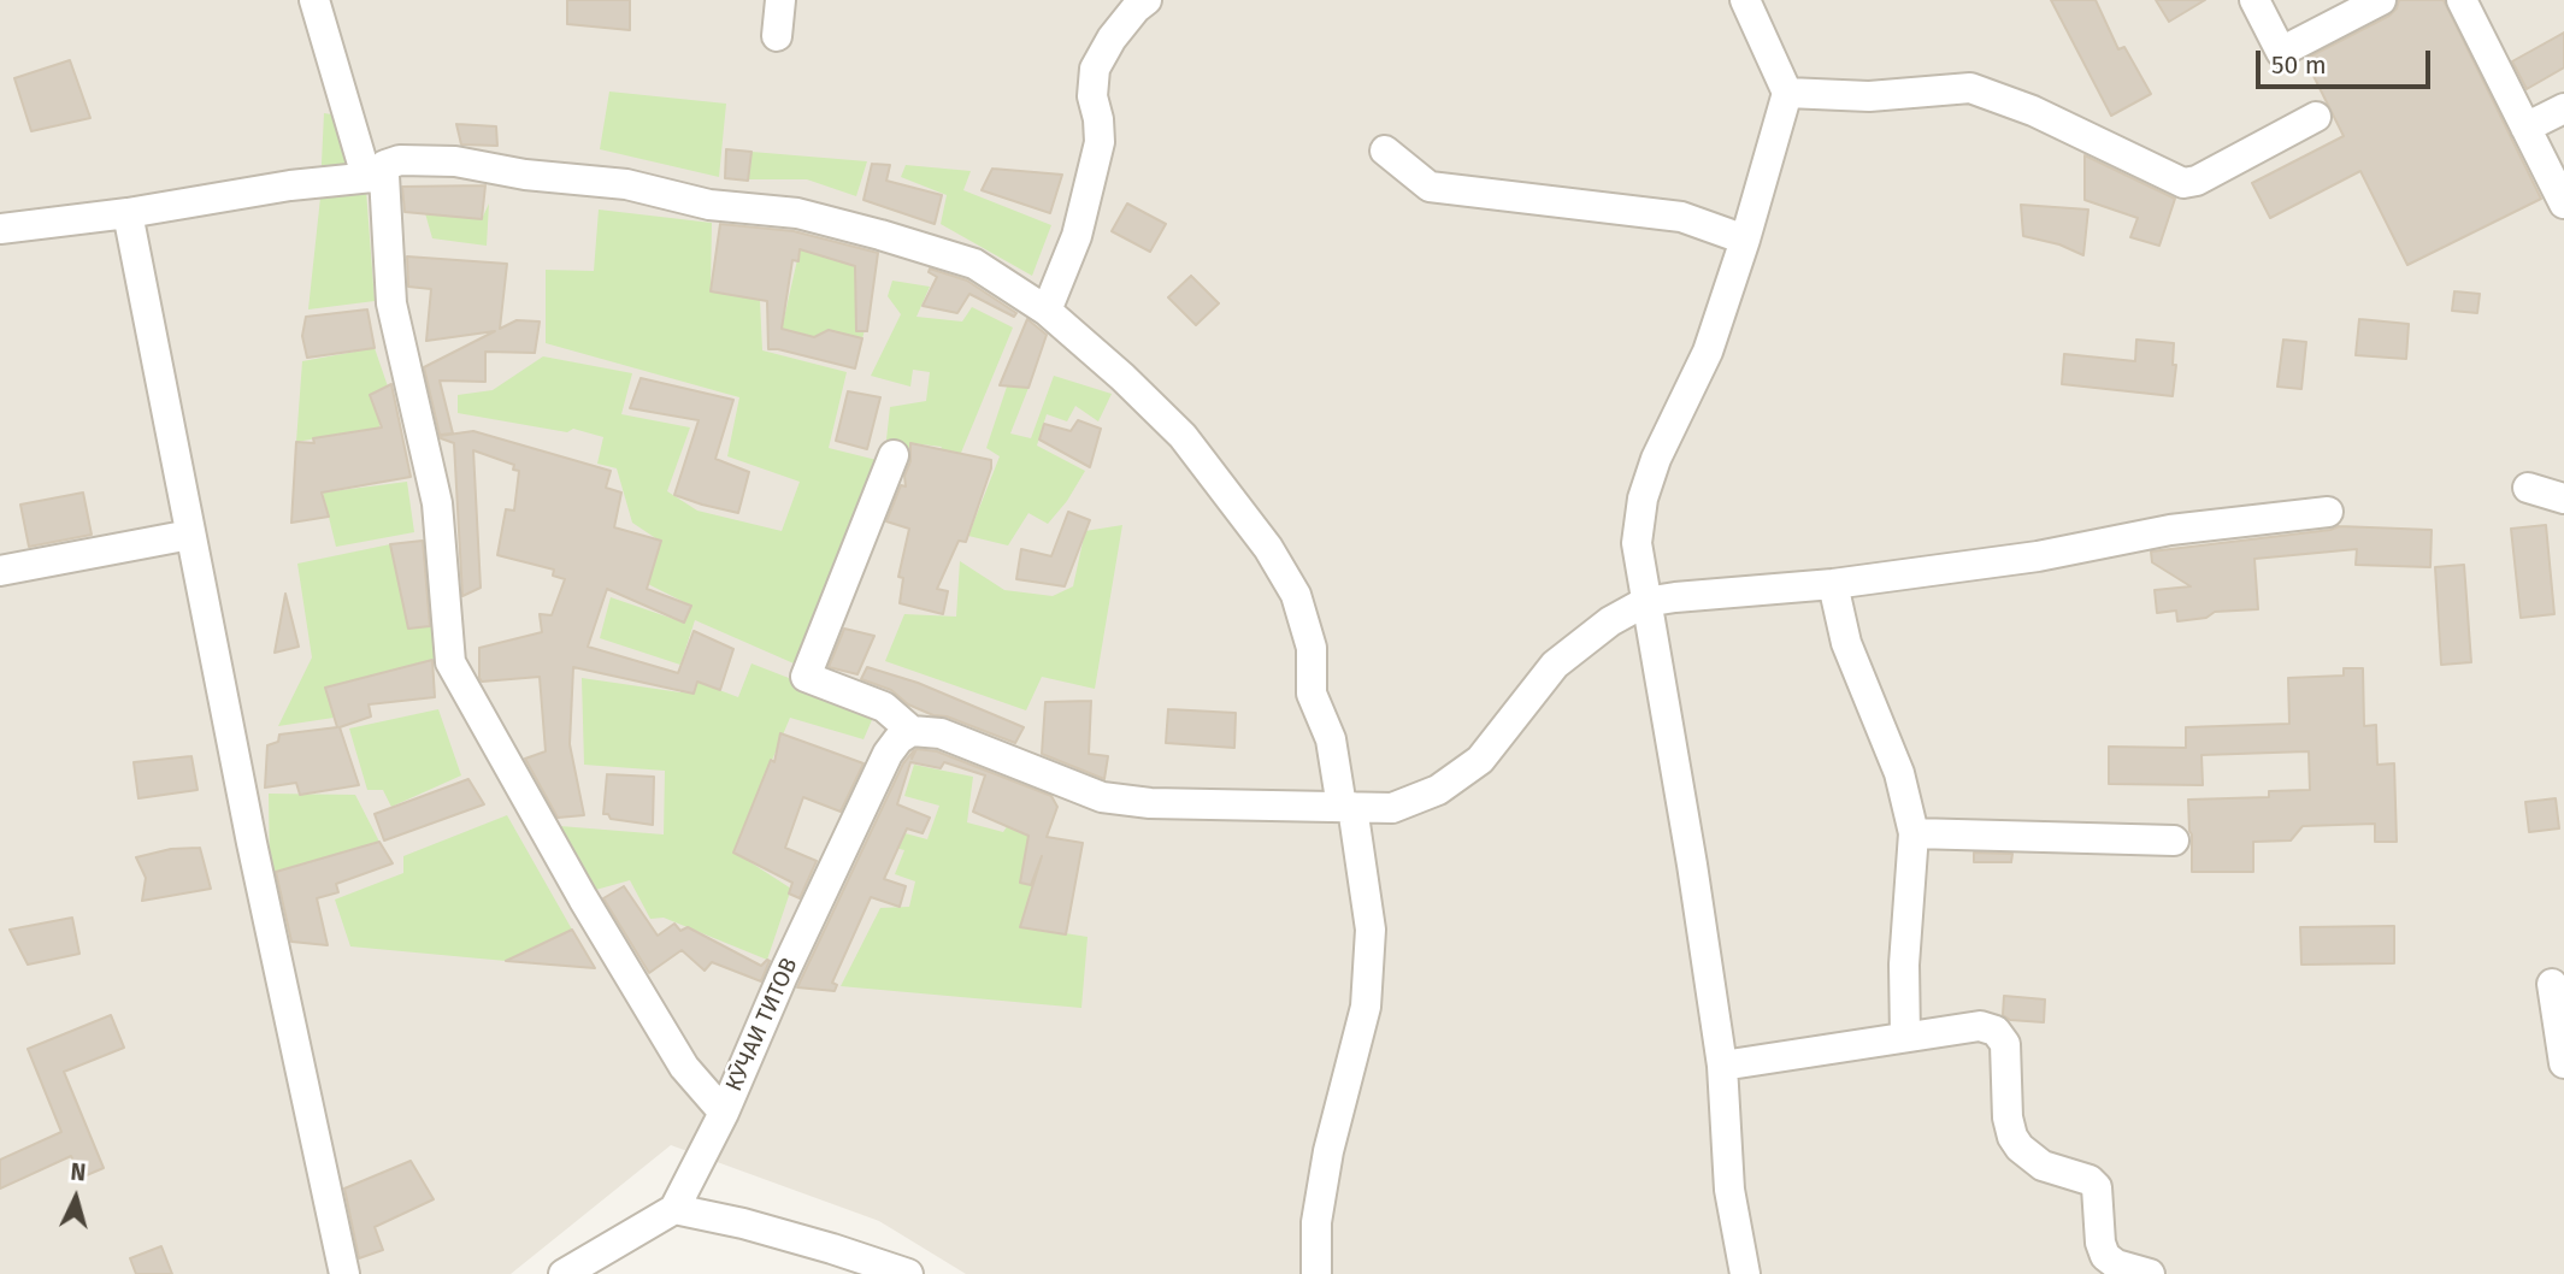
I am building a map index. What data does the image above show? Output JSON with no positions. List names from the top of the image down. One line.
{"streets":{"street":["КӮЧАИ ТИТОВ"]},"scale_bar":"50 m","north":"top"}
